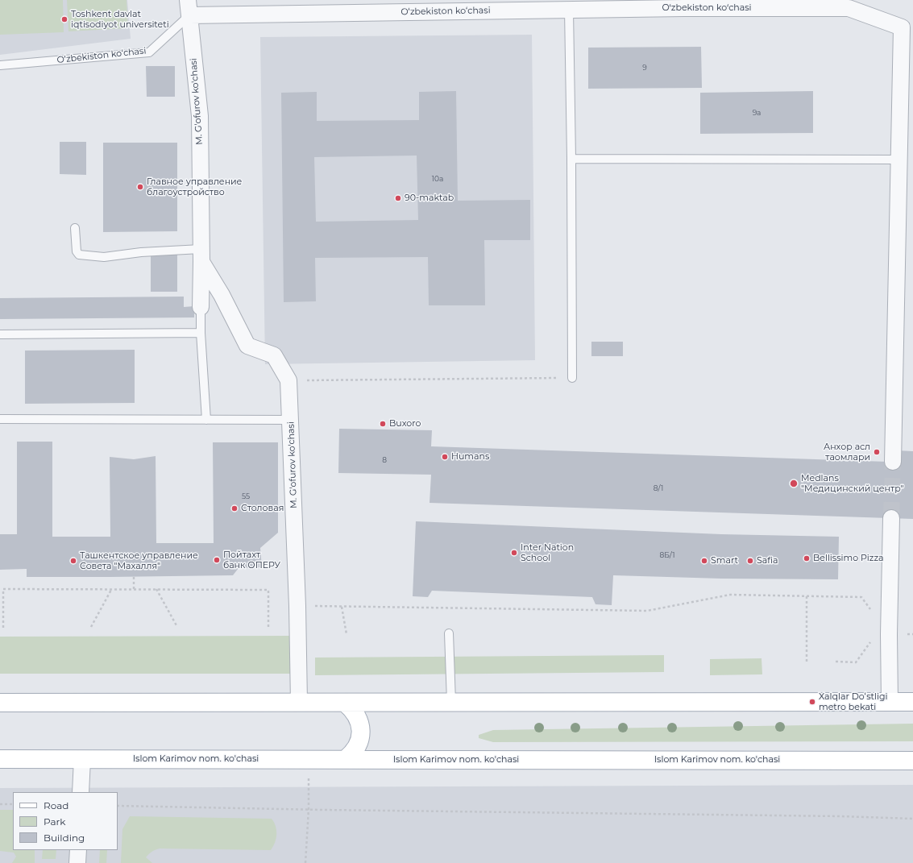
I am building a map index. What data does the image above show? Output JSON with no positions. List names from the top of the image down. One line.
{"streets":{"main road":["Islom Karimov nom. ko'chasi"],"street":["O‘zbekiston ko‘chasi","M. G'ofurov ko'chasi"]},"crossings":[["O‘zbekiston ko‘chasi","M. G'ofurov ko'chasi"]],"places":["Toshkent davlat iqtisodiyot universiteti","Главное управление благоустройство","90-maktab","Buxoro","Анхор асл таомлари","Humans","Medlans \"Медицинский центр\"","Столовая","Inter Nation School","Bellissimo Pizza","Пойтахт банк ОПЕРУ","Ташкентское управление Совета \"Махалля\"","Smart","Safia","Xalqlar Doʻstligi metro bekati"],"house_numbers":["9","9а","10a","8","8/1","55","8Б/1"],"legend":["Road","Park","Building"]}
